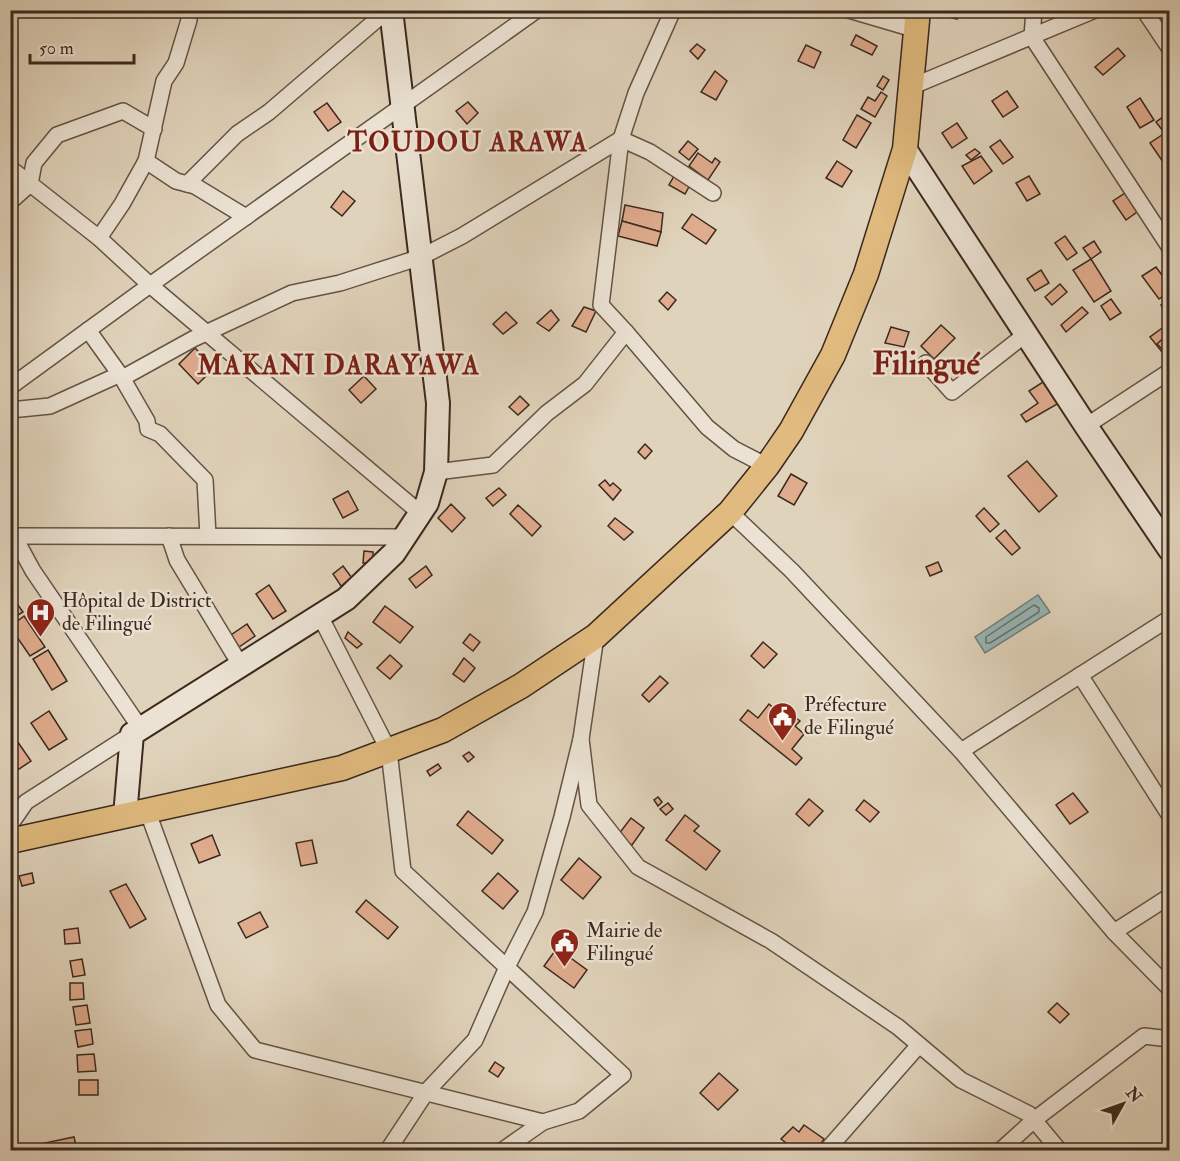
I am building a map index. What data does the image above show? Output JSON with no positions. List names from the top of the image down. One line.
{"districts":["TOUDOU ARAWA","Filingué","MAKANI DARAYAWA"],"places":{"hospital":["Hôpital de District de Filingué"],"public building":["Préfecture de Filingué","Mairie de Filingué"]},"scale_bar":"50 m","north":"top right"}
